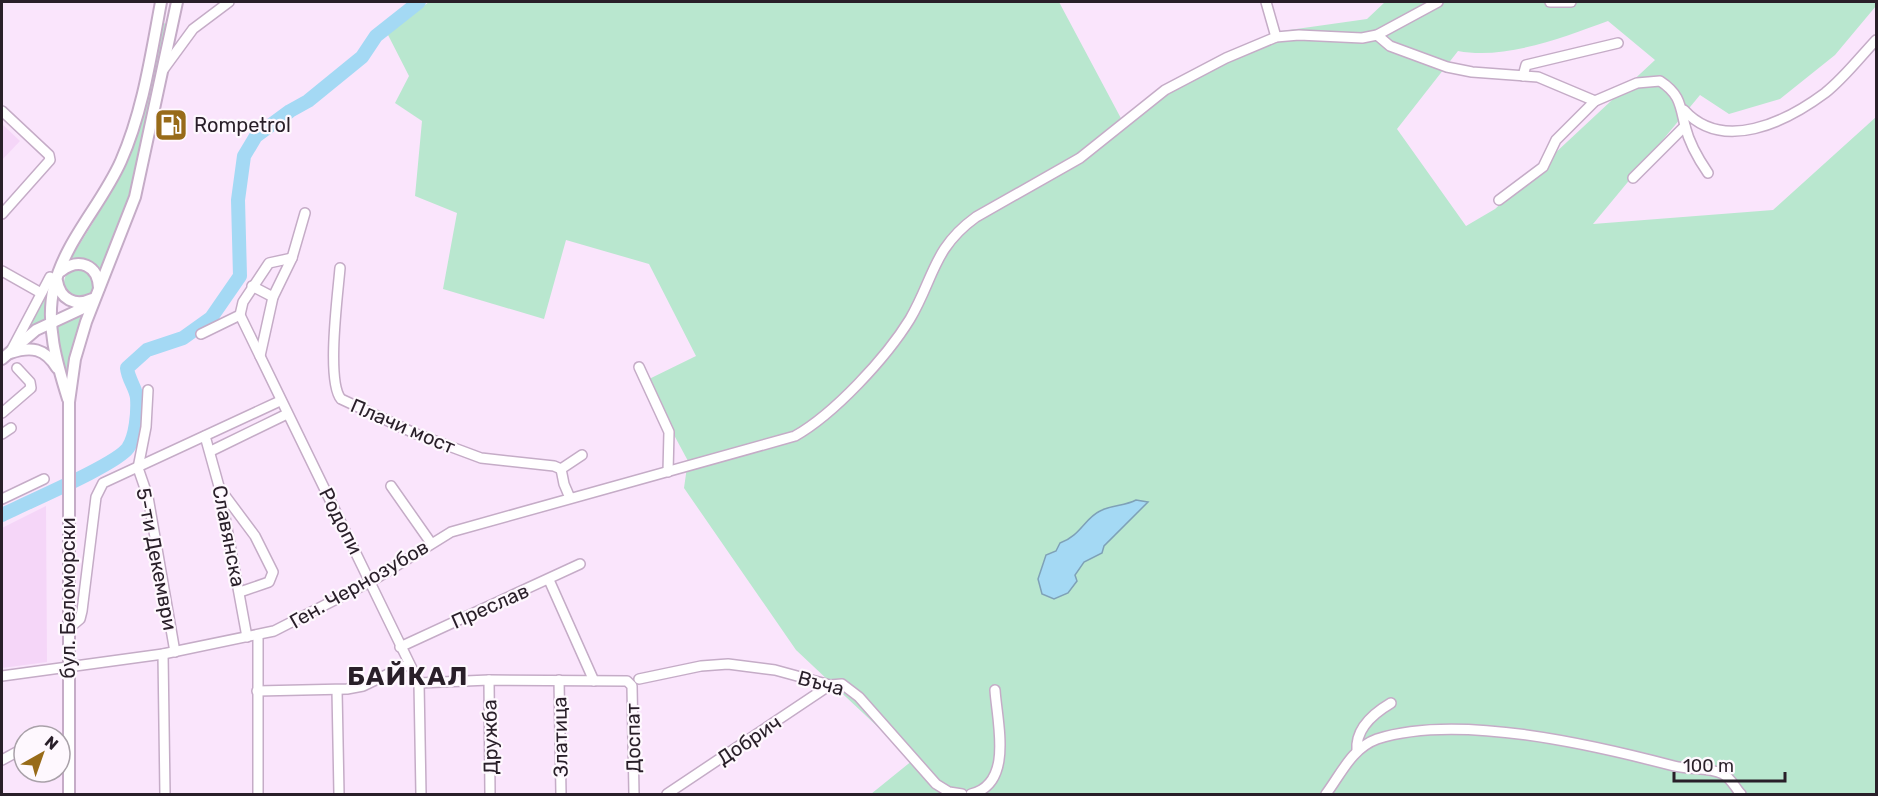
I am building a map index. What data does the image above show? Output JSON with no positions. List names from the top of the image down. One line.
{"streets":{"main road":["бул. Беломорски"],"street":["Плачи мост","Родопи","Славянска","5-ти Декември","Ген. Чернозубов","Преслав","Въча","Дружба","Златица","Доспат","Добрич"]},"crossings":[["Родопи","Ген. Чернозубов"],["Родопи","Преслав"],["Родопи","Въча"],["Славянска","Ген. Чернозубов"],["5-ти Декември","Ген. Чернозубов"],["Ген. Чернозубов","бул. Беломорски"],["Въча","Дружба"],["Въча","Златица"],["Въча","Доспат"],["Въча","Добрич"]],"districts":["БАЙКАЛ"],"places":{"fuel station":["Rompetrol"]},"scale_bar":"100 m","north":"top right"}
